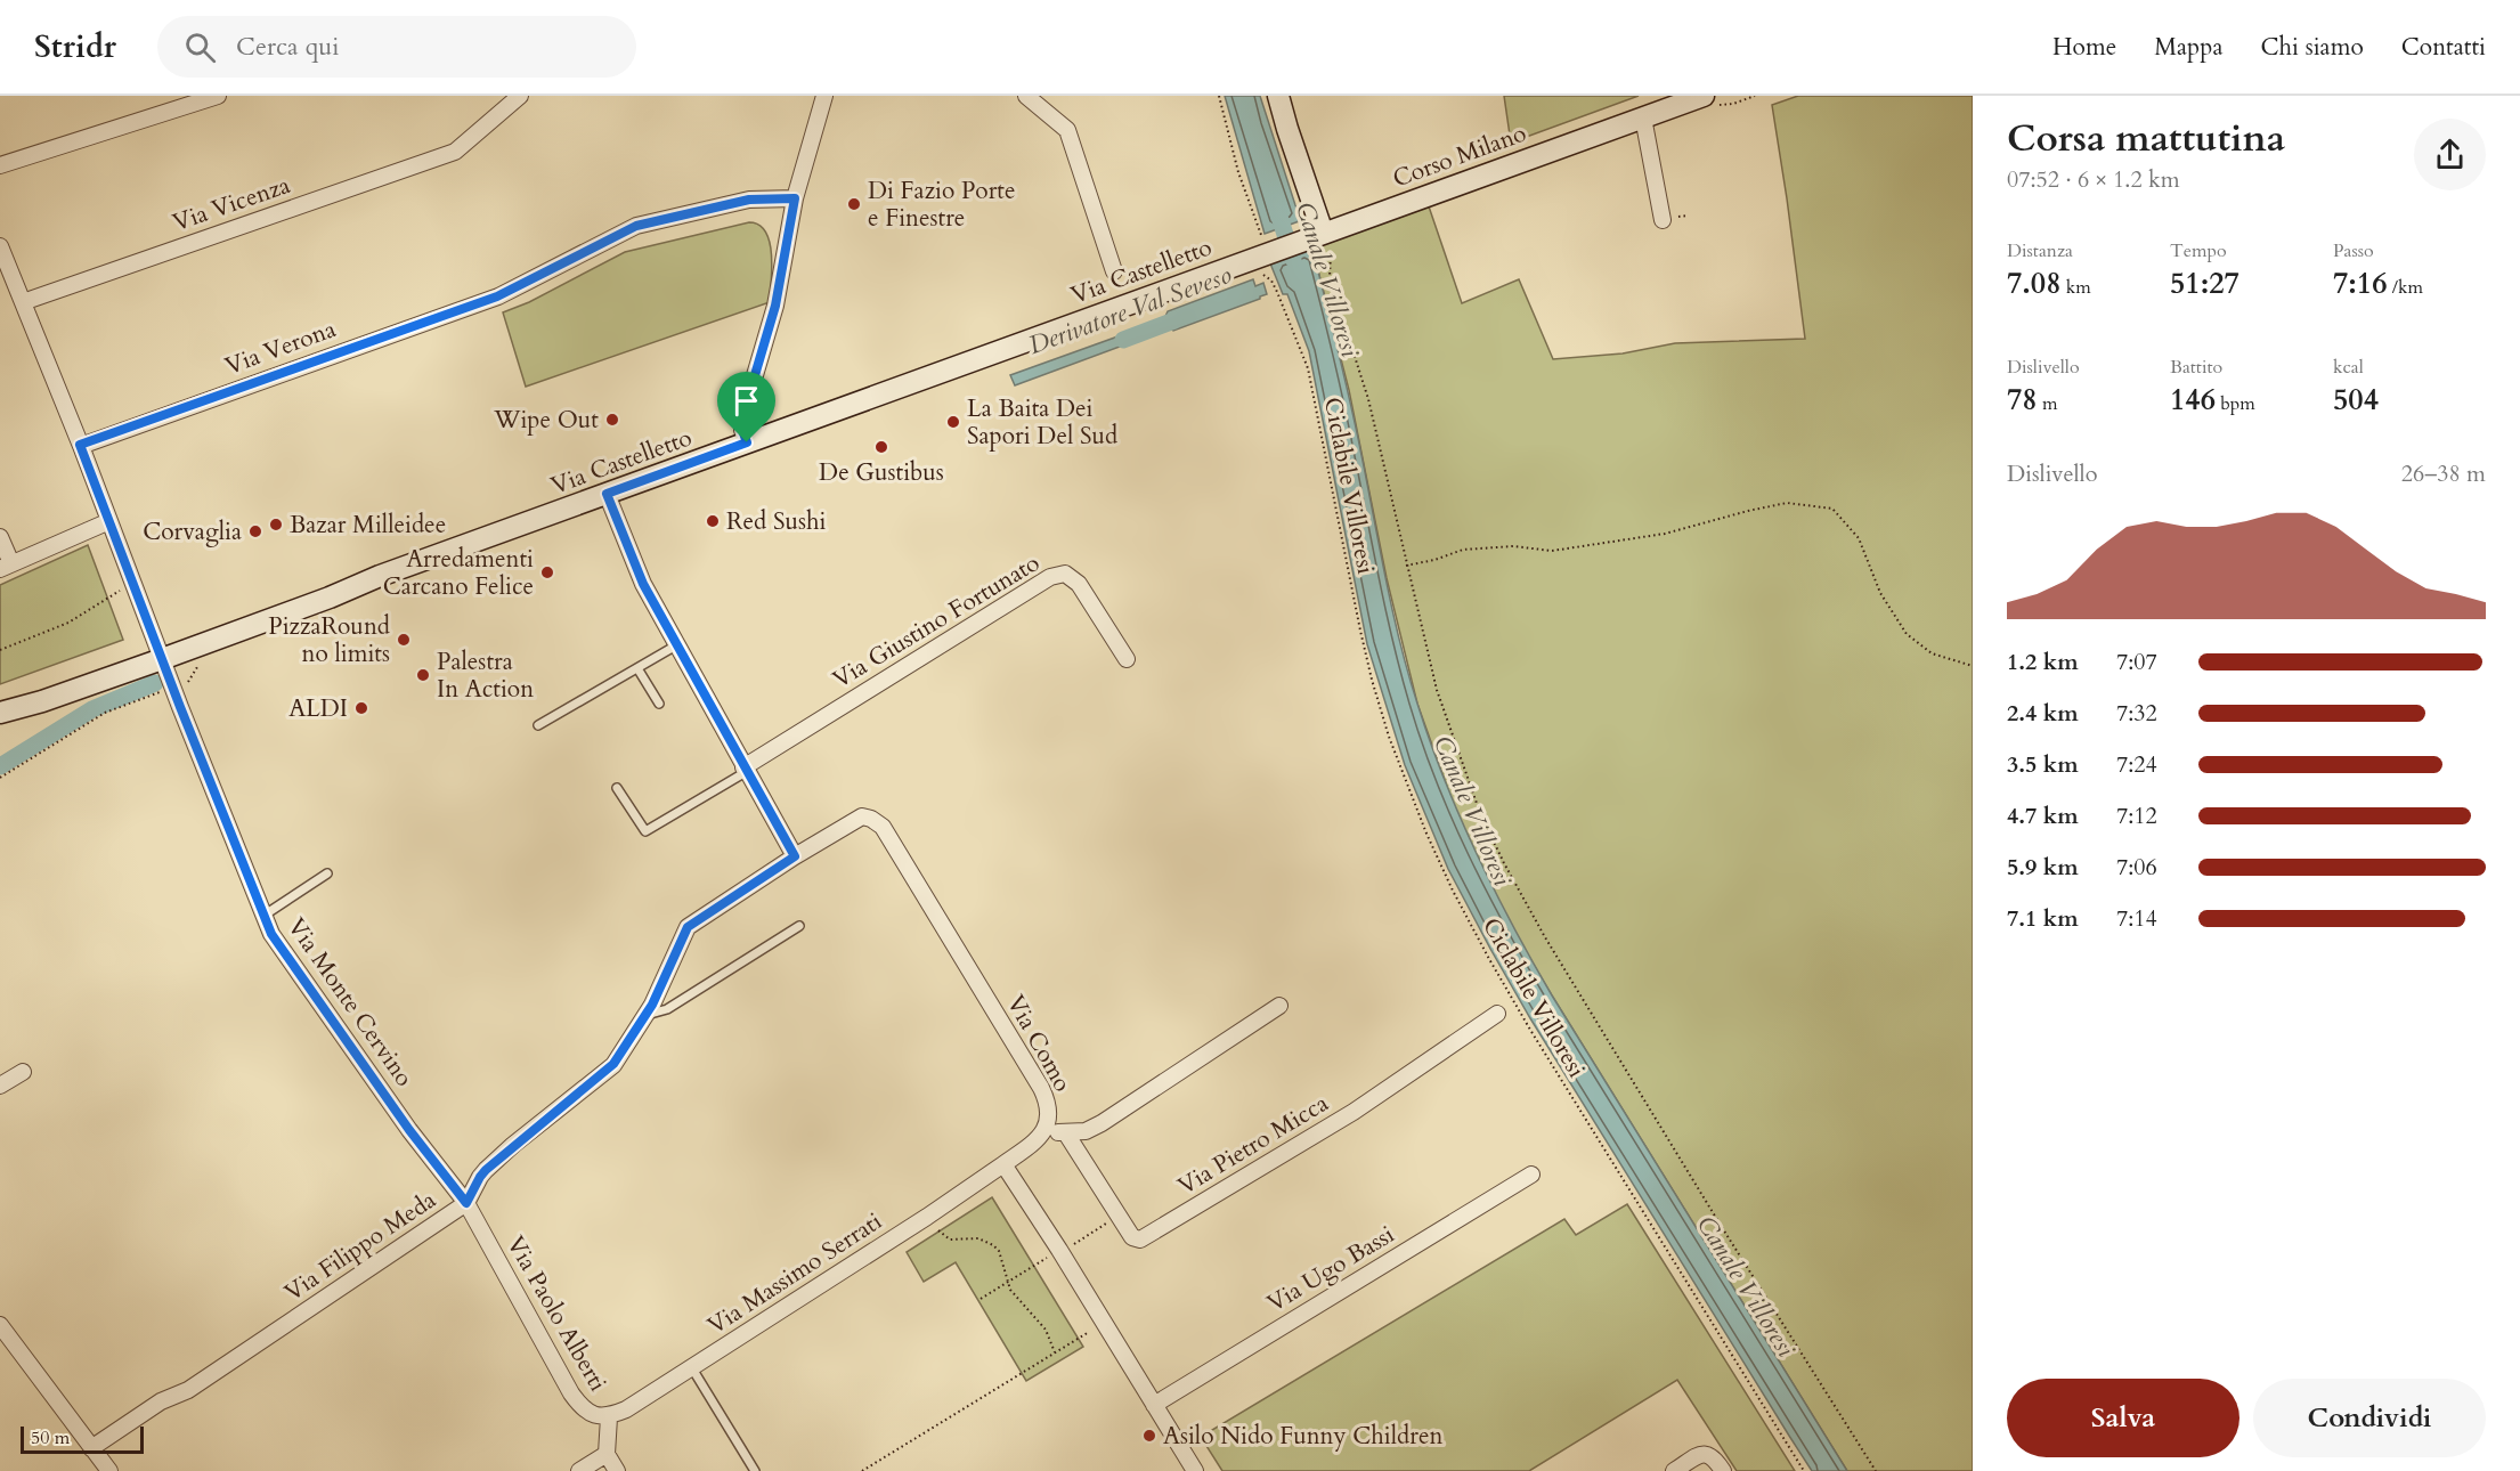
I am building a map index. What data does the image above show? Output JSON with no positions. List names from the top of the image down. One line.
{"streets":{"main road":["Corso Milano","Via Castelletto"],"street":["Via Vicenza","Via Verona","Via Giustino Fortunato","Via Monte Cervino","Via Como","Via Pietro Micca","Via Filippo Meda","Via Ugo Bassi","Via Massimo Serrati","Via Paolo Alberti"],"path":["Ciclabile Villoresi"]},"crossings":[["Corso Milano","Via Castelletto"],["Corso Milano","Ciclabile Villoresi"],["Via Vicenza","Via Monte Cervino"],["Via Castelletto","Ciclabile Villoresi"],["Via Castelletto","Via Monte Cervino"],["Via Verona","Via Monte Cervino"],["Via Monte Cervino","Via Filippo Meda"],["Via Monte Cervino","Via Paolo Alberti"],["Via Como","Via Filippo Meda"],["Via Como","Via Massimo Serrati"],["Via Filippo Meda","Via Paolo Alberti"],["Via Massimo Serrati","Via Paolo Alberti"]],"water":["Canale Villoresi","Derivatore Val Seveso"],"places":["Di Fazio Porte e Finestre","Wipe Out","La Baita Dei Sapori Del Sud","De Gustibus","Red Sushi","Bazar Milleidee","Corvaglia","Arredamenti Carcano Felice","PizzaRound no limits","Palestra In Action","ALDI","Asilo Nido Funny Children"],"scale_bar":"50 m","page":{"header":"Stridr","search":"Cerca qui","nav":["Home","Mappa","Chi siamo","Contatti"],"heading":["Corsa mattutina","07:52 · 6 × 1.2 km"],"stats":[["Distanza","7.08 km"],["Tempo","51:27"],["Passo","7:16 /km"],["Dislivello","78 m"],["Battito","146 bpm"],["kcal","504"]],"chart":["Dislivello","26–38 m"],"list":[{"name":"1.2 km","note":"7:07"},{"name":"2.4 km","note":"7:32"},{"name":"3.5 km","note":"7:24"},{"name":"4.7 km","note":"7:12"},{"name":"5.9 km","note":"7:06"},{"name":"7.1 km","note":"7:14"}],"buttons":["Salva","Condividi"],"scale":"50 m"}}
